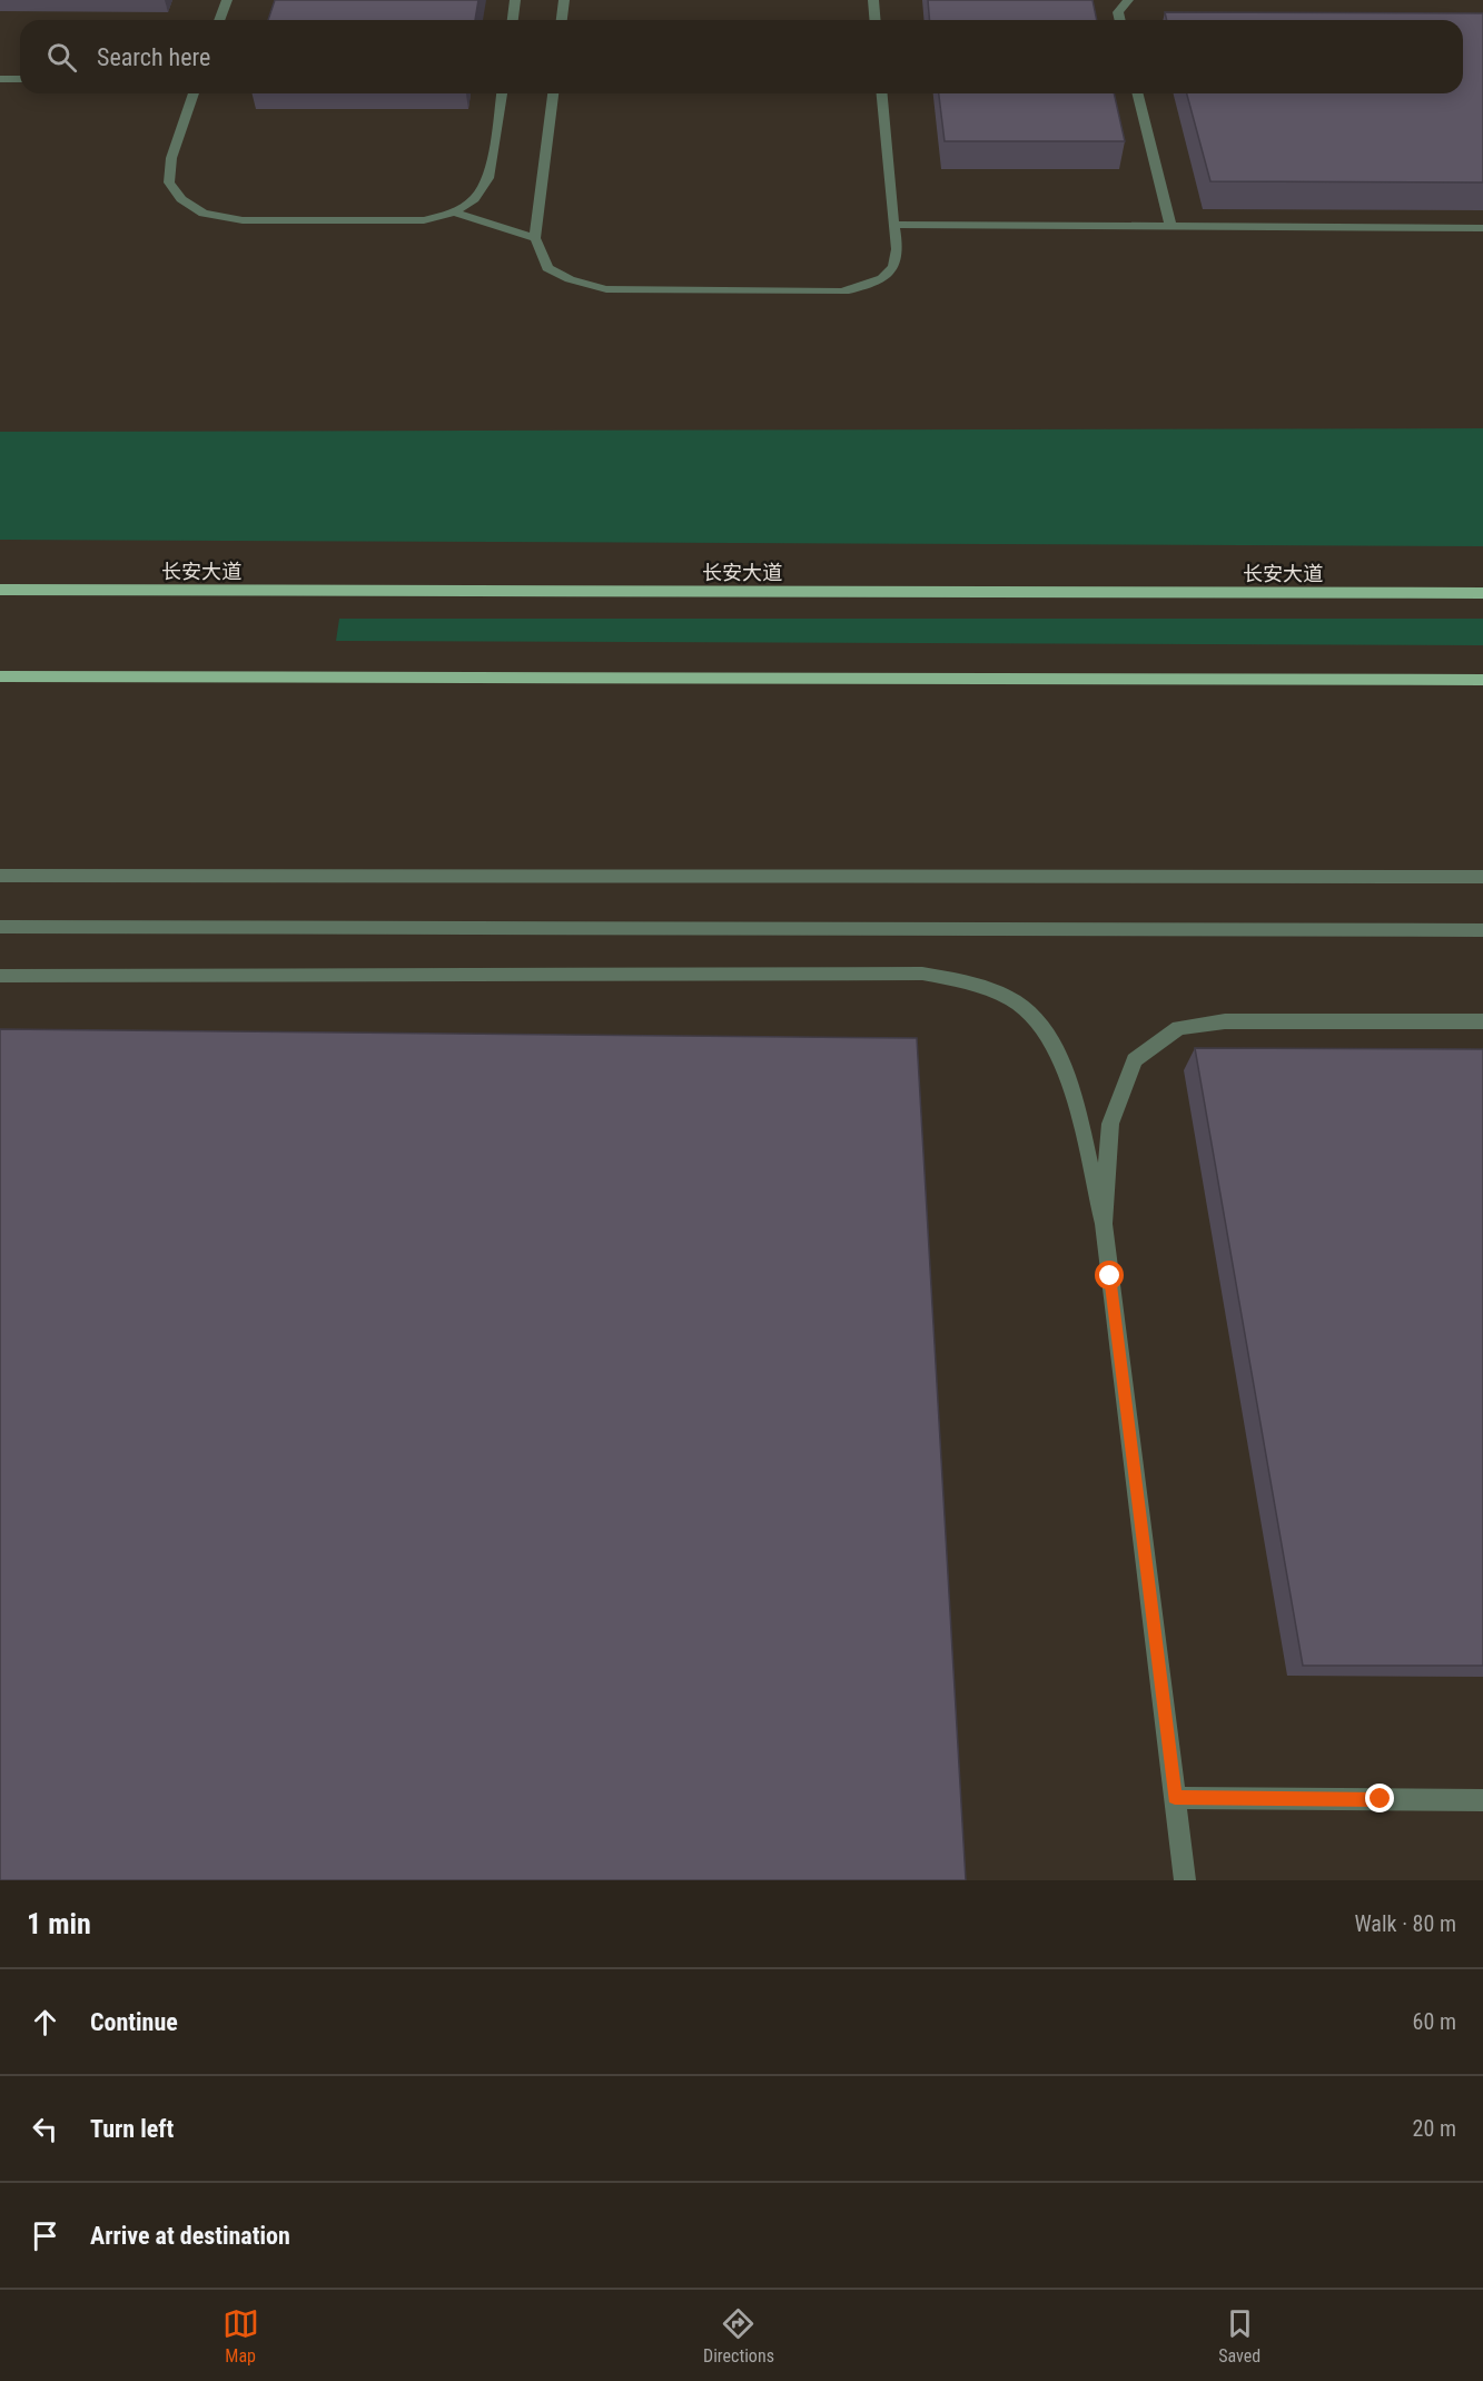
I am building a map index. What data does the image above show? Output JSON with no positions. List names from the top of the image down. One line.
{"streets":{"main road":["长安大道"]},"page":{"search":"Search here","heading":["1 min","Walk · 80 m"],"list":[["Continue","60 m"],["Turn left","20 m"],"Arrive at destination"],"nav":["Map","Directions","Saved"]}}
